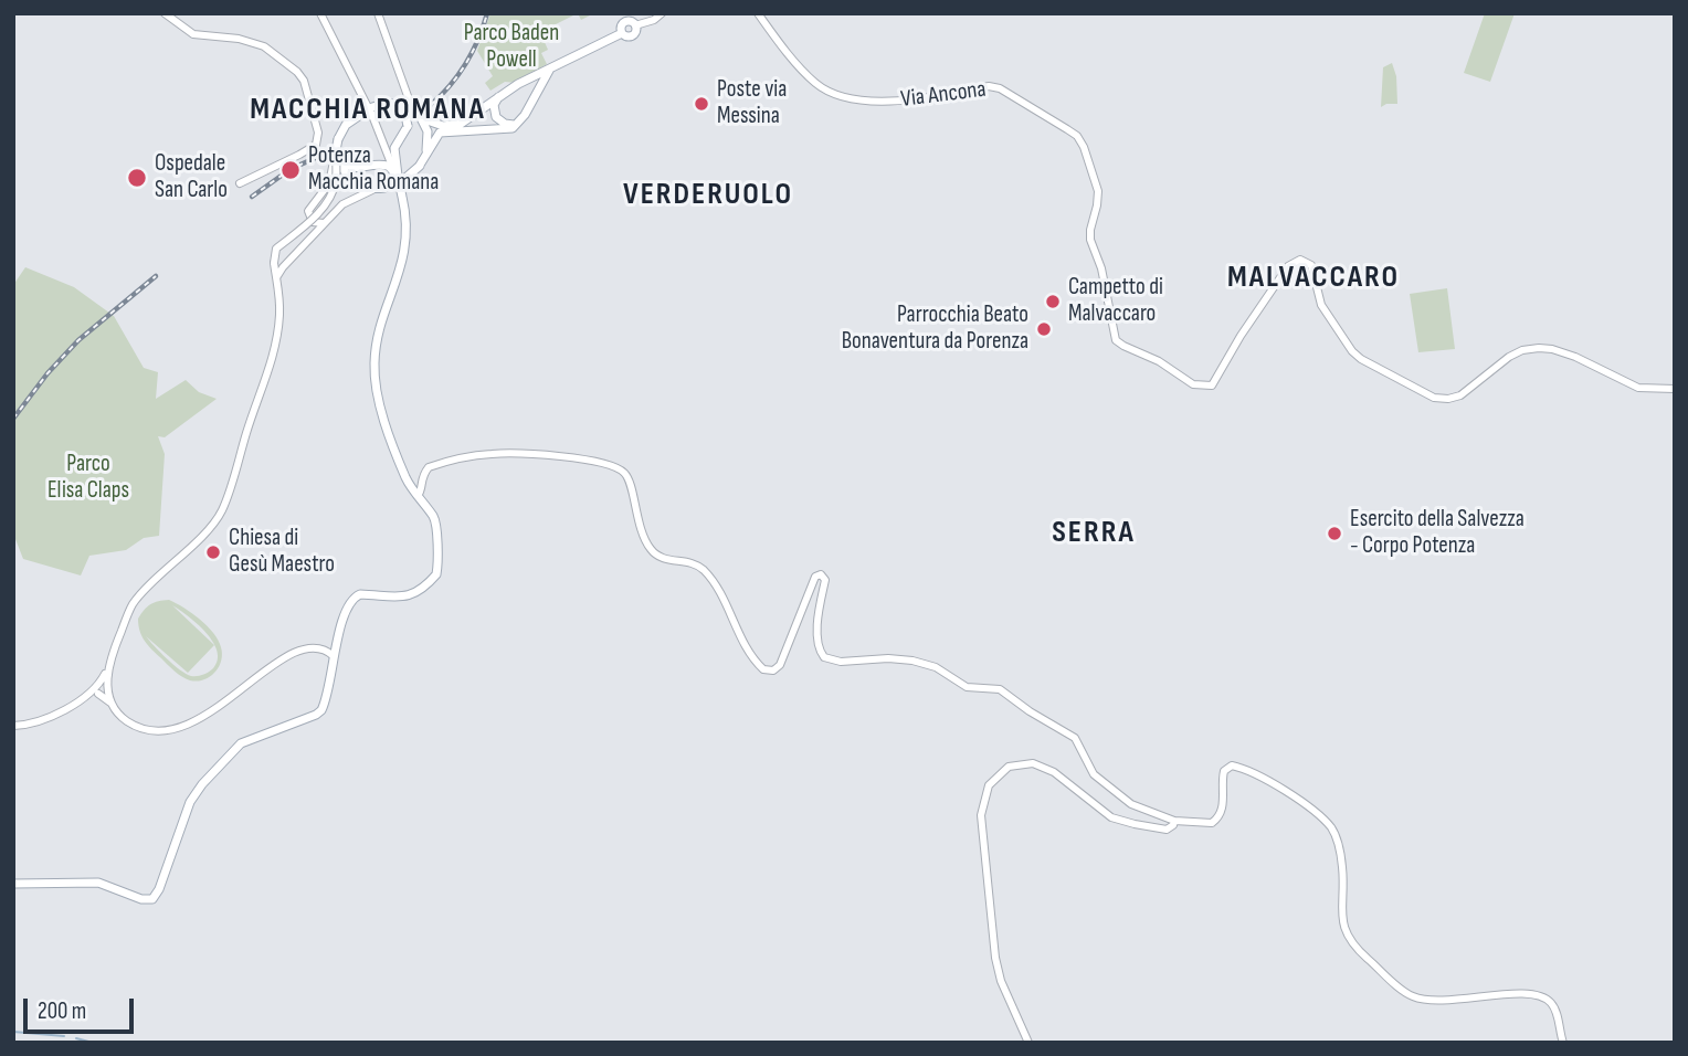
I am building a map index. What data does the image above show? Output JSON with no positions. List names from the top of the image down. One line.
{"streets":{"main road":["Via Ancona"]},"districts":["MACCHIA ROMANA","VERDERUOLO","MALVACCARO","SERRA"],"parks":["Parco Baden Powell","Parco Elisa Claps"],"places":["Poste via Messina","Potenza Macchia Romana","Ospedale San Carlo","Campetto di Malvaccaro","Parrocchia Beato Bonaventura da Porenza","Esercito della Salvezza - Corpo Potenza","Chiesa di Gesù Maestro"],"scale_bar":"200 m"}
